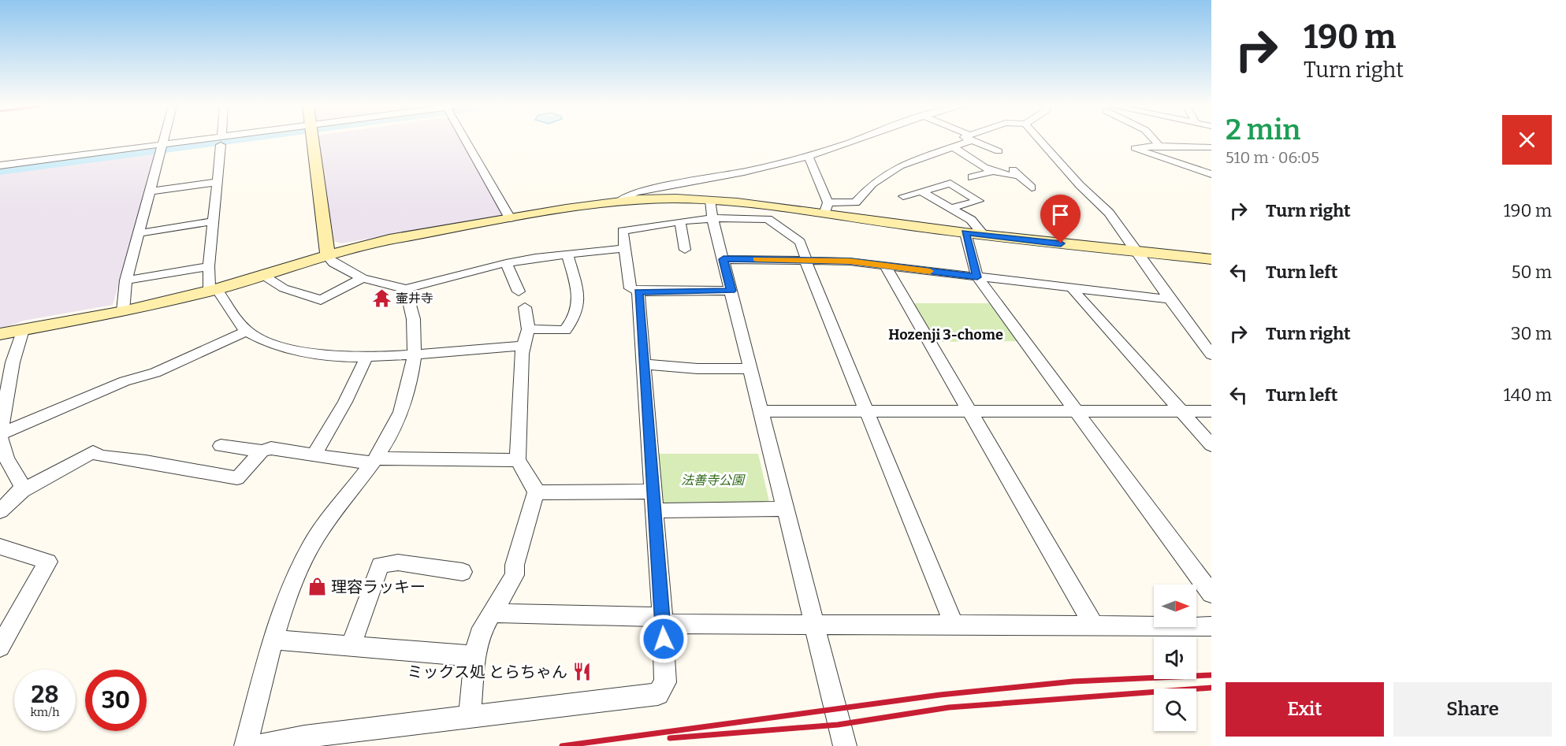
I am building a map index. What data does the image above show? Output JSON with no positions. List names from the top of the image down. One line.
{"districts":["Hozenji 3-chome"],"parks":["法善寺公園"],"places":{"temple":["壷井寺"],"shop":["理容ラッキー"],"restaurant":["ミックス処 とらちゃん"]},"north":"right","page":{"turn":["190 m","Turn right"],"heading":["2 min","510 m · 06:05"],"list":[{"name":"Turn right","value":"190 m"},{"name":"Turn left","value":"50 m"},{"name":"Turn right","value":"30 m"},{"name":"Turn left","value":"140 m"}],"speed":"28 km/h","limit":"30","buttons":["Exit","Share"]}}
